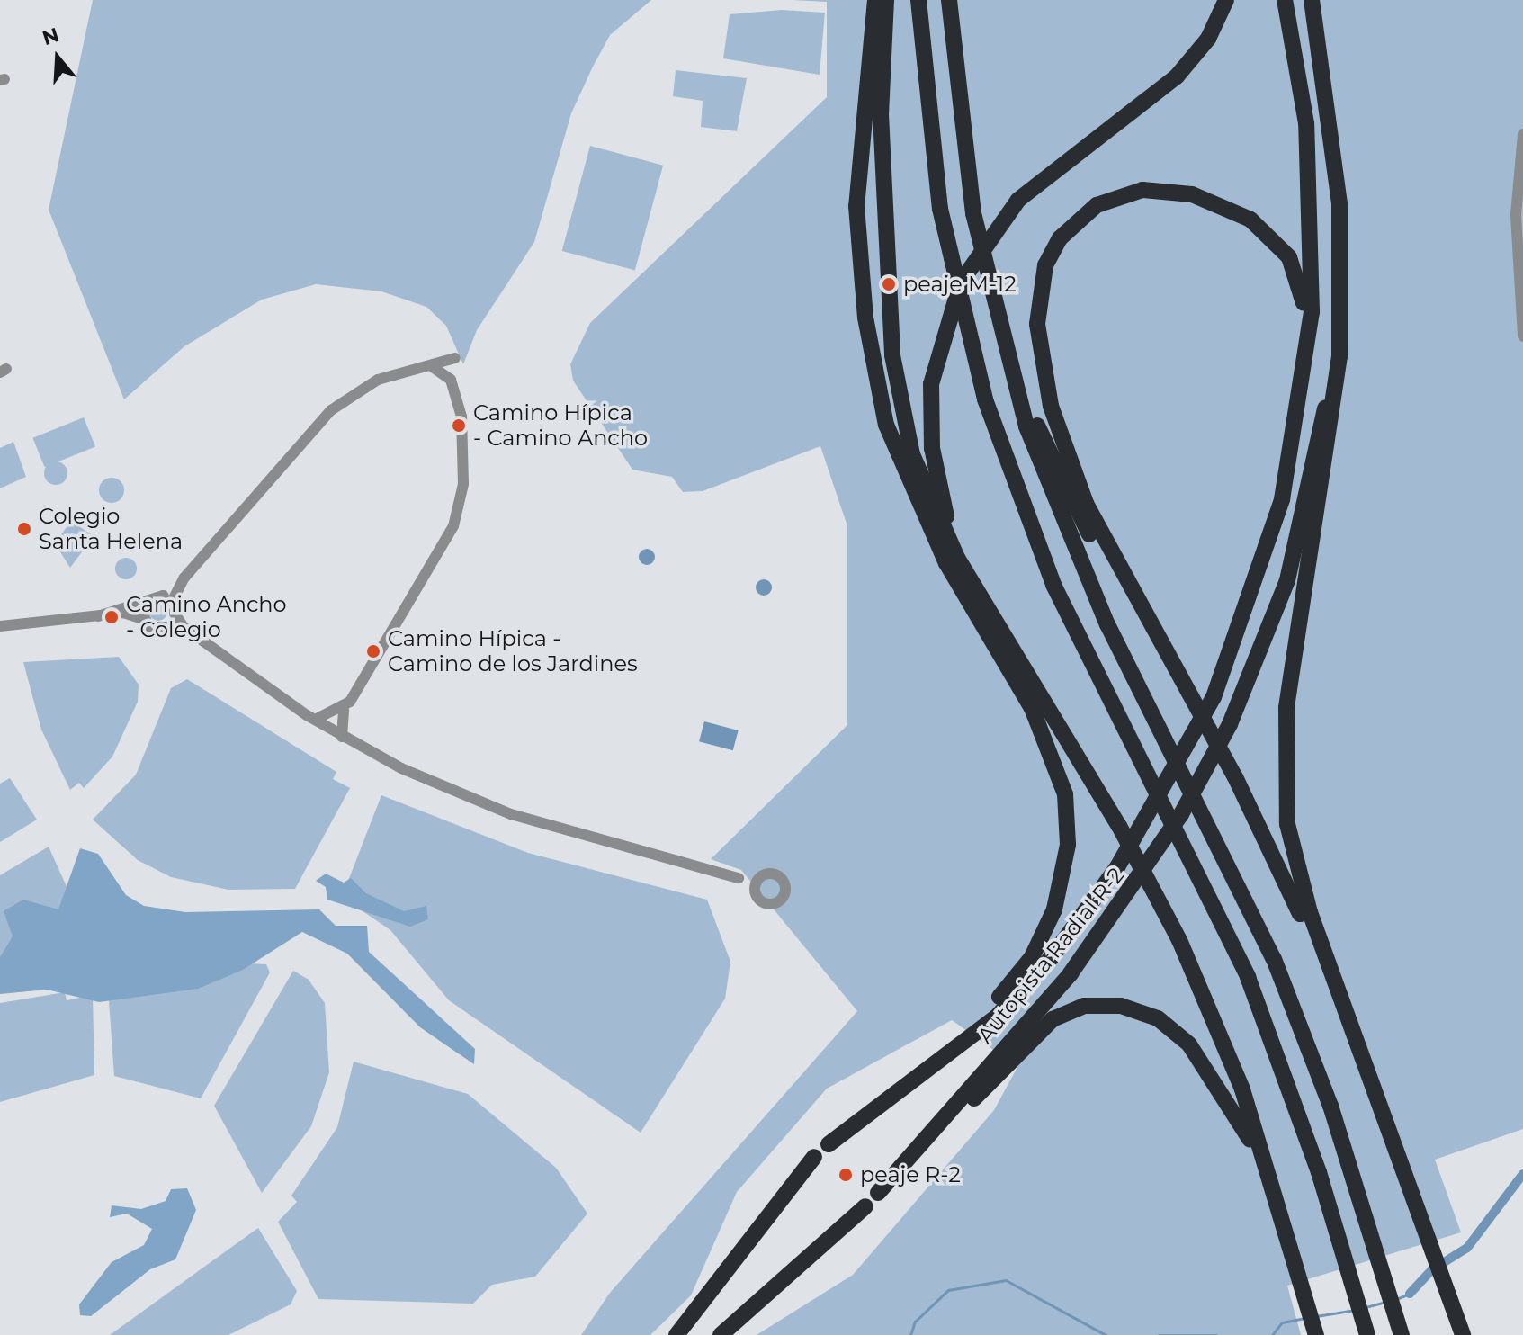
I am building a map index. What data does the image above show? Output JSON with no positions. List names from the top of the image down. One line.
{"streets":{"highway":["Autopista Radial R-2"]},"places":["peaje M-12","Camino Hípica - Camino Ancho","Colegio Santa Helena","Camino Ancho - Colegio","Camino Hípica - Camino de los Jardines","peaje R-2"],"north":"top"}
